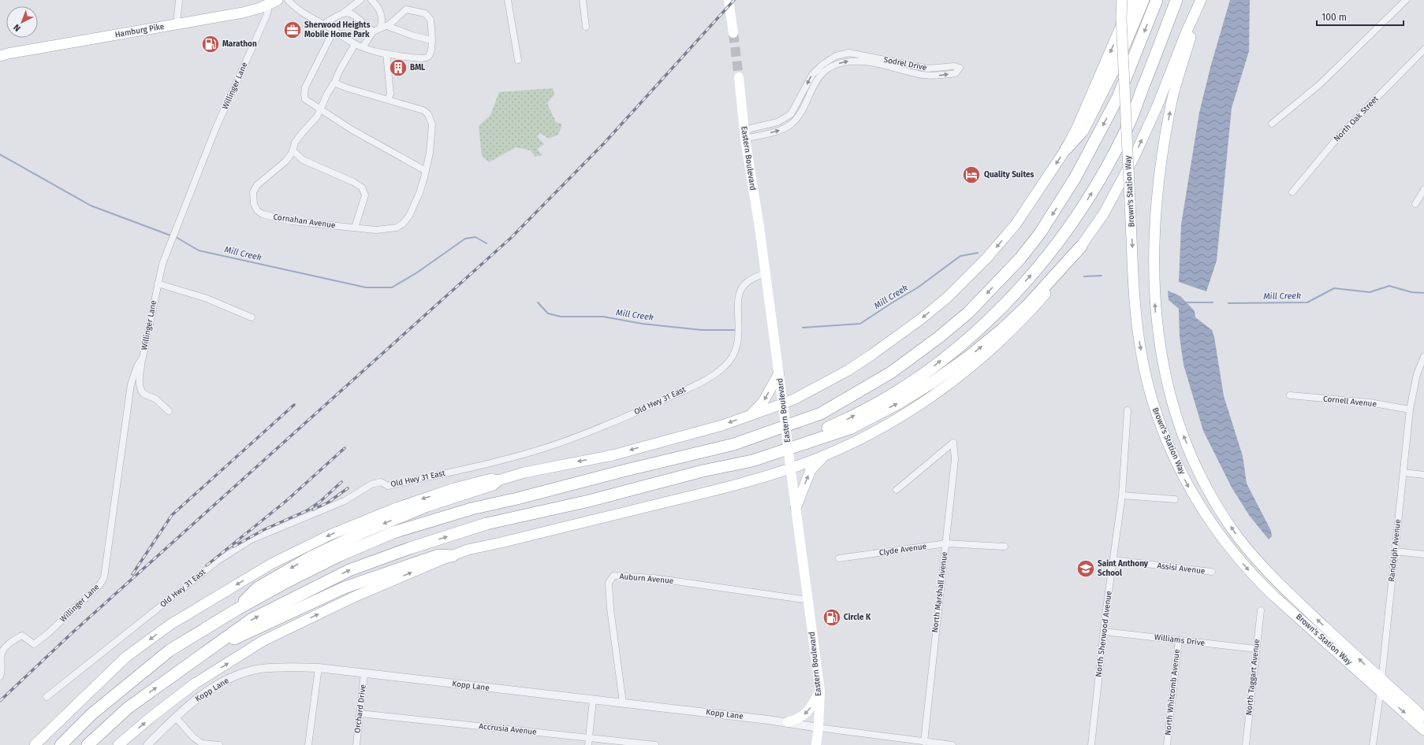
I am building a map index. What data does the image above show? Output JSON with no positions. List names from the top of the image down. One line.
{"streets":{"main road":["Hamburg Pike","Eastern Boulevard","Brown's Station Way"],"street":["Sodrel Drive","Willinger Lane","North Oak Street","Cornahan Avenue","Old Hwy 31 East","Cornell Avenue","Clyde Avenue","Randolph Avenue","Assisi Avenue","Auburn Avenue","North Marshall Avenue","North Sherwood Avenue","Williams Drive","North Taggart Avenue","Kopp Lane","North Whitcomb Avenue","Orchard Drive","Accrusia Avenue"]},"crossings":[["Hamburg Pike","Willinger Lane"],["Sodrel Drive","Eastern Boulevard"],["Eastern Boulevard","Old Hwy 31 East"],["Eastern Boulevard","Auburn Avenue"],["Eastern Boulevard","Kopp Lane"],["Brown's Station Way","Randolph Avenue"],["Cornell Avenue","Randolph Avenue"],["Clyde Avenue","North Marshall Avenue"],["Assisi Avenue","North Sherwood Avenue"],["Auburn Avenue","Kopp Lane"],["North Sherwood Avenue","Williams Drive"],["Williams Drive","North Taggart Avenue"],["Williams Drive","North Whitcomb Avenue"],["Kopp Lane","Orchard Drive"],["Orchard Drive","Accrusia Avenue"]],"water":["Mill Creek"],"places":{"office":["Sherwood Heights Mobile Home Park"],"fuel station":["Marathon","Circle K"],"building":["BML"],"hotel":["Quality Suites"],"school or university":["Saint Anthony School"]},"scale_bar":"100 m","north":"bottom left"}
